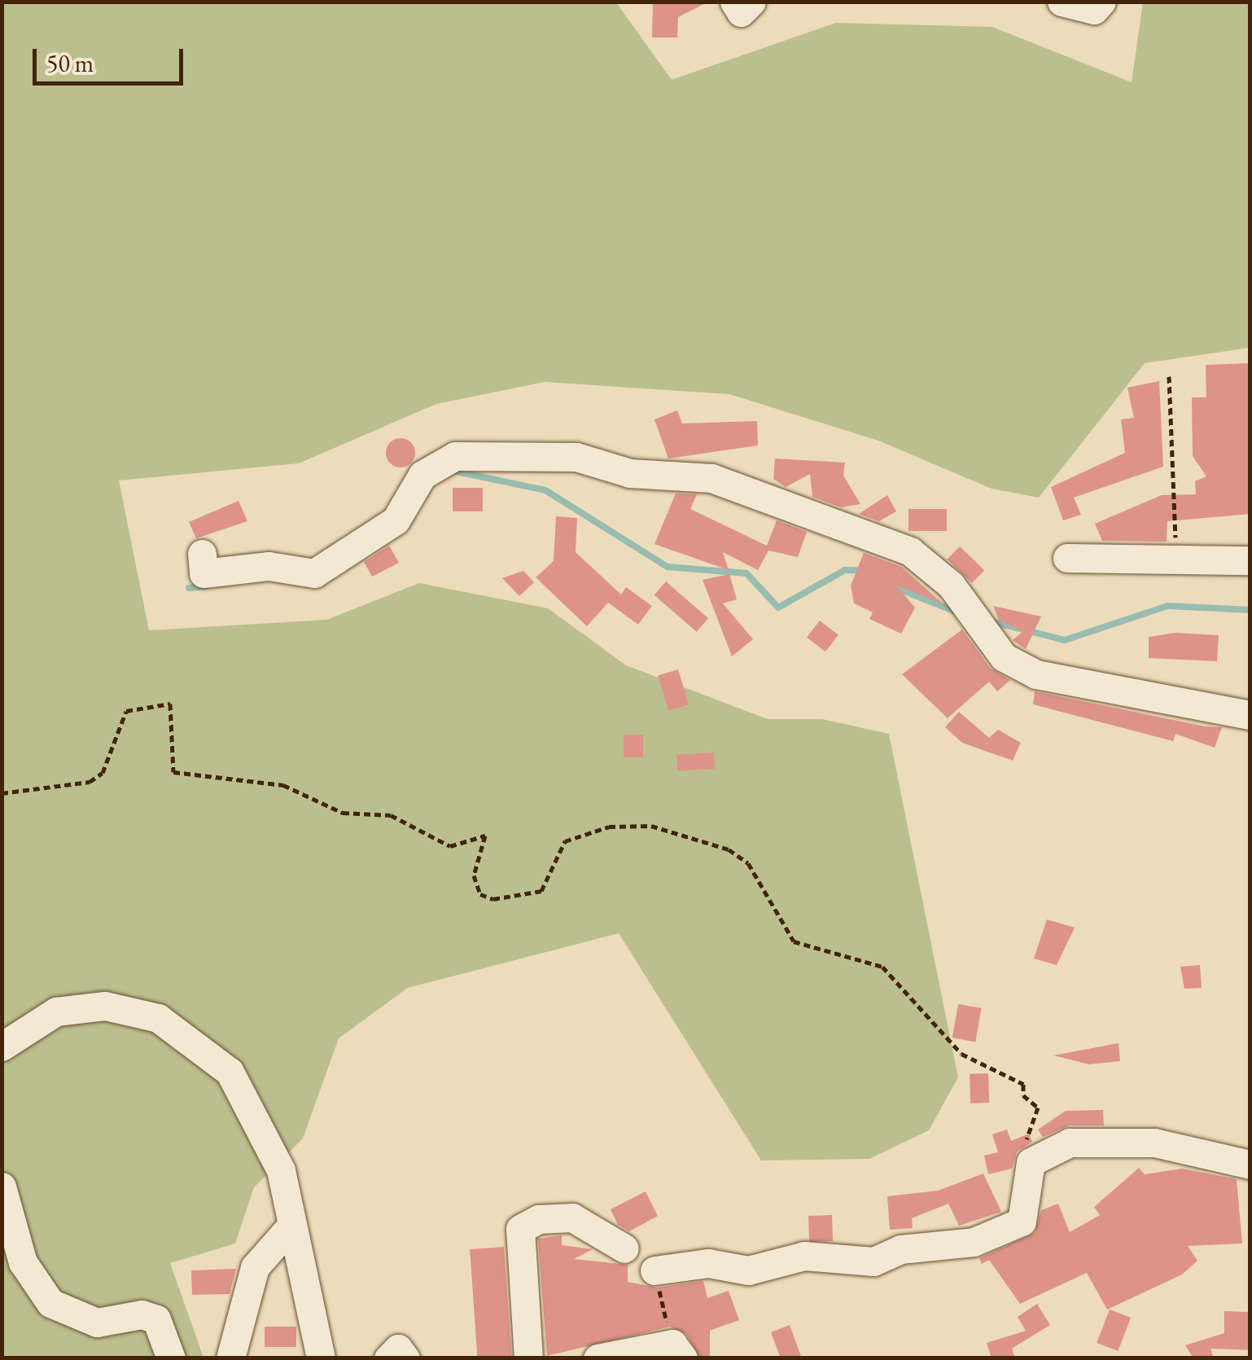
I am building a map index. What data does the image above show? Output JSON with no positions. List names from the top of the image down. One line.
{"scale_bar":"50 m"}
